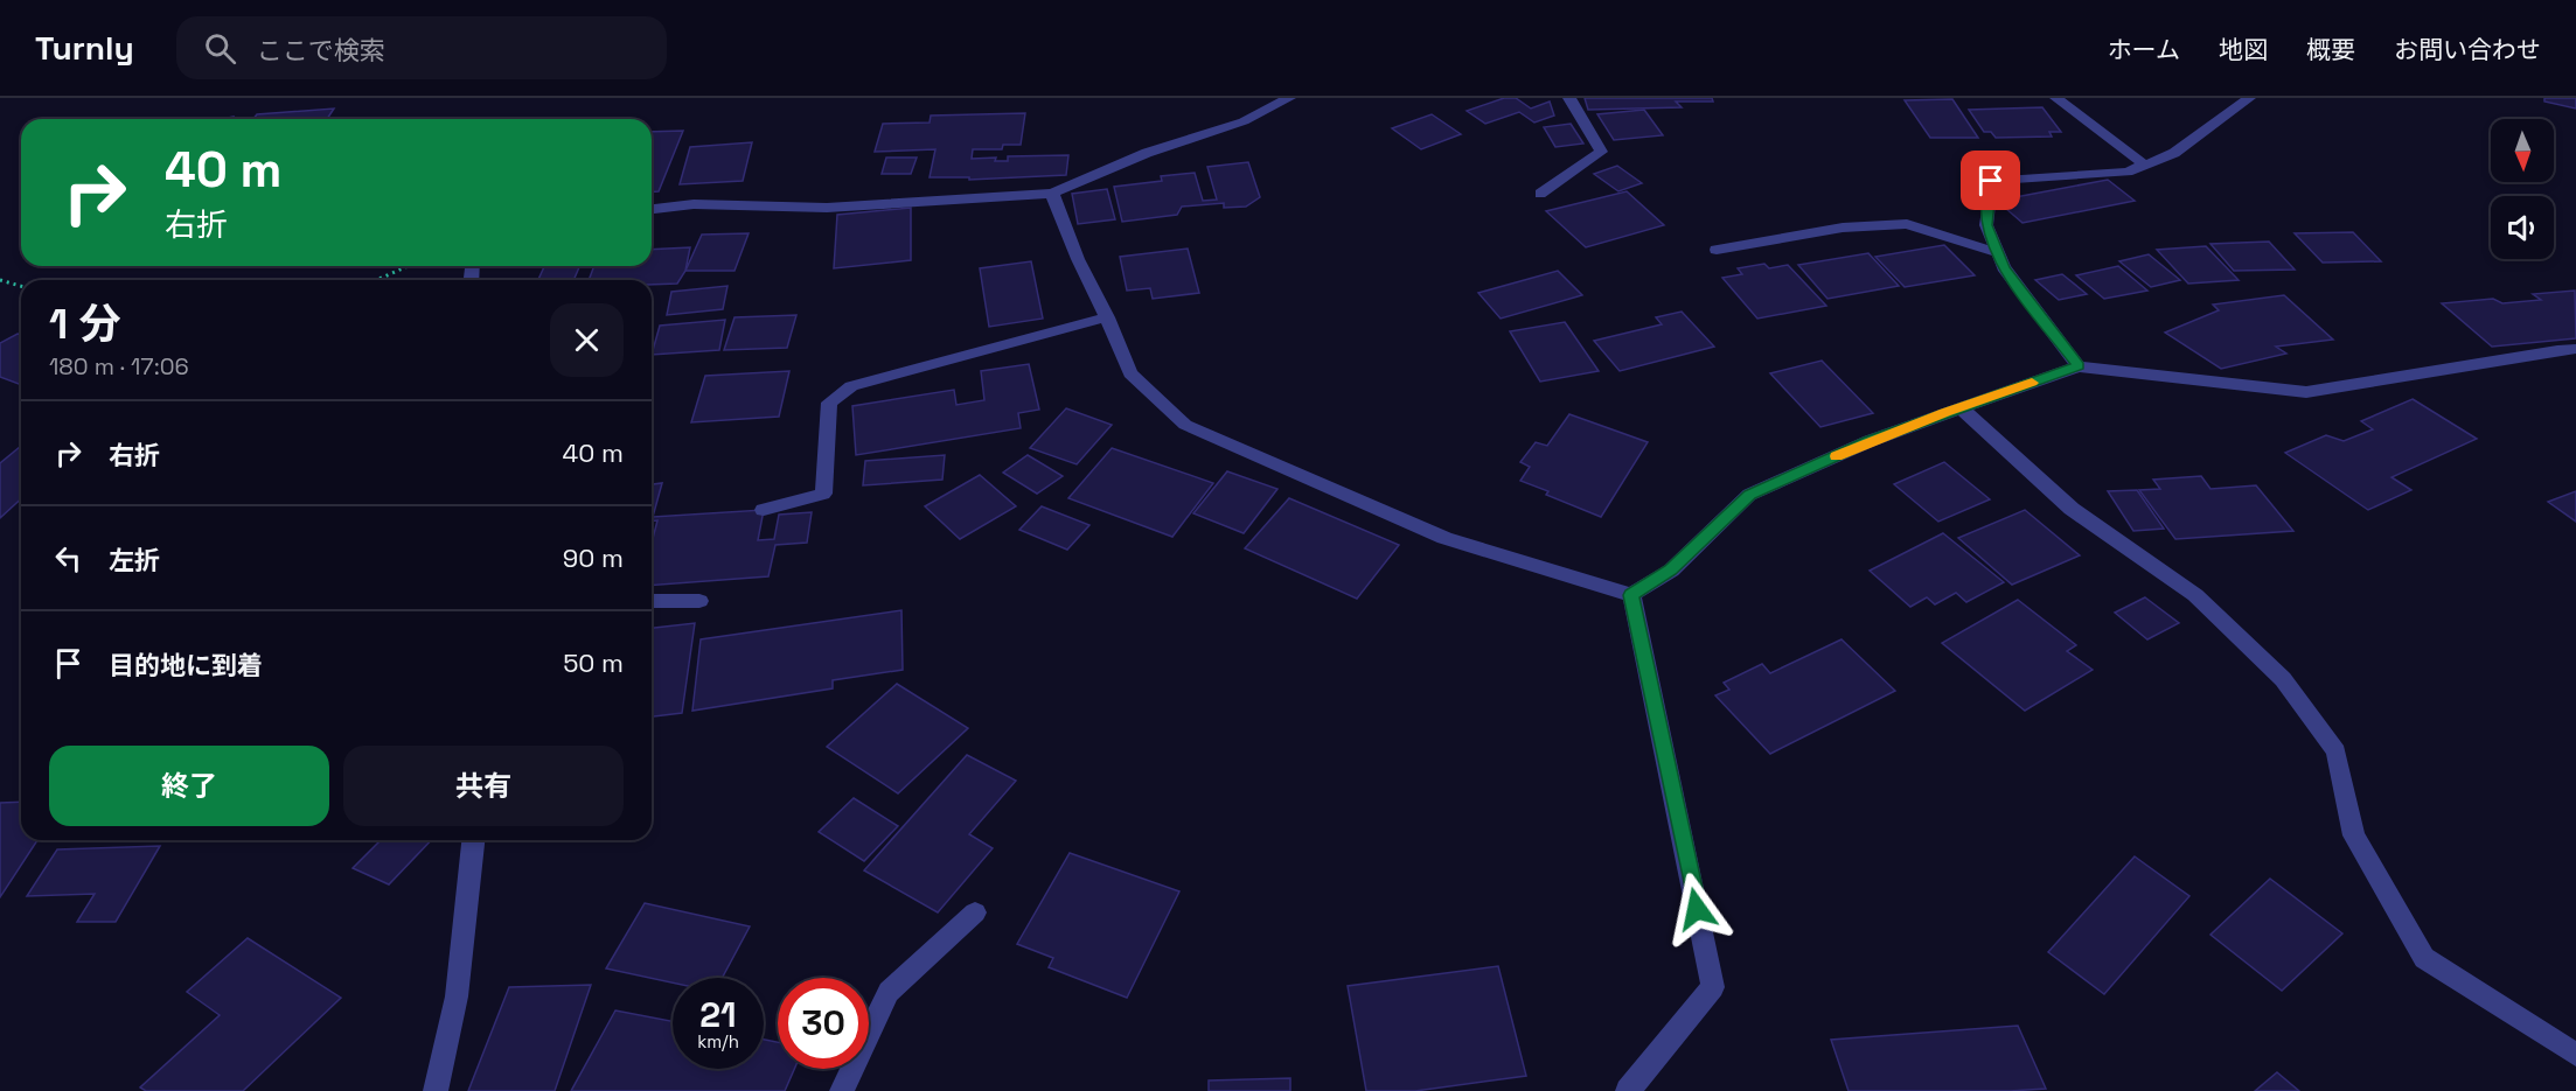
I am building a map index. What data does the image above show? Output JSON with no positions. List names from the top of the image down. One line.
{"north":"bottom","page":{"header":"Turnly","search":"ここで検索","nav":["ホーム","地図","概要","お問い合わせ"],"turn":["40 m","右折"],"heading":["1 分","180 m · 17:06"],"list":[{"name":"右折","value":"40 m"},{"name":"左折","value":"90 m"},{"name":"目的地に到着","value":"50 m"}],"buttons":["終了","共有"],"speed":"21 km/h","limit":"30"}}
